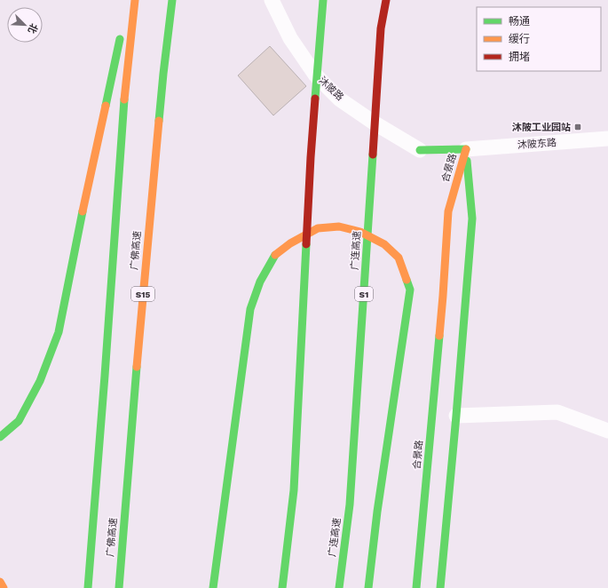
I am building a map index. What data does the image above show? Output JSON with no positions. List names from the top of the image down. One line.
{"streets":{"main road":["合景路","广佛高速","广连高速","S15","S1"],"street":["沐陂路","沐陂东路"]},"crossings":[["沐陂东路","合景路"]],"places":{"transit":["沐陂工业园站"]},"legend":["畅通","缓行","拥堵"],"north":"bottom right"}
